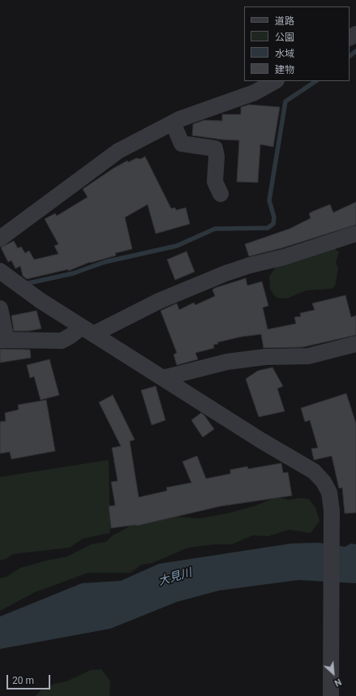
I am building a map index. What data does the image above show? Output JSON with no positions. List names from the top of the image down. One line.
{"water":["大見川"],"legend":["道路","公園","水域","建物"],"scale_bar":"20 m","north":"bottom right"}
